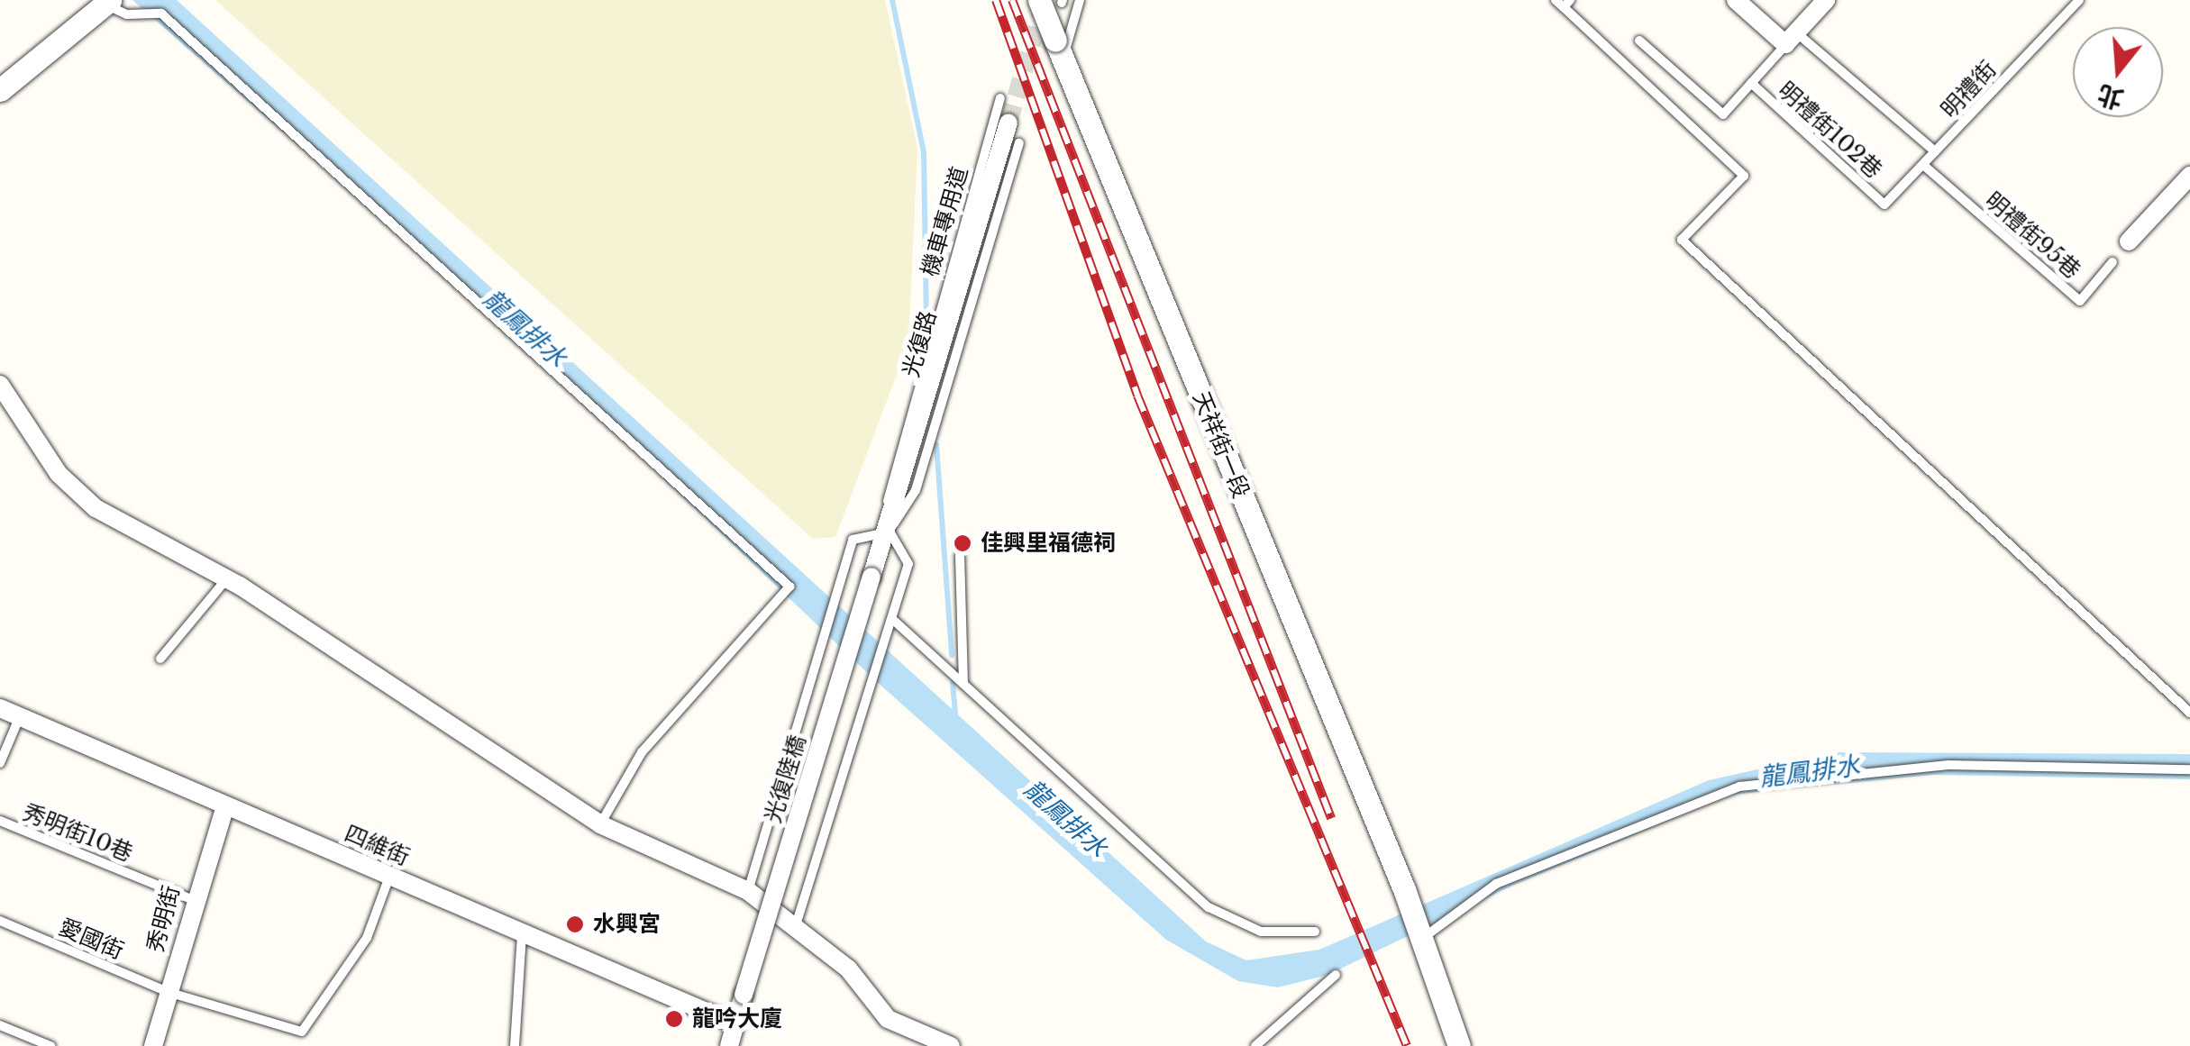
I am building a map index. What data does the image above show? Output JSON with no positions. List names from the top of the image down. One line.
{"streets":{"street":["光復路","天祥街一段","光復陸橋","四維街","秀明街"],"lane":["明禮街","明禮街102巷","機車專用道","明禮街95巷","秀明街10巷","愛國街"]},"crossings":[["明禮街","明禮街102巷"],["明禮街","明禮街95巷"],["機車專用道","光復路"],["光復路","光復陸橋"],["光復陸橋","四維街"],["秀明街10巷","秀明街"],["四維街","秀明街"],["四維街","愛國街"],["秀明街","愛國街"]],"water":["龍鳳排水"],"places":["佳興里福德祠","水興宮","龍吟大廈"],"north":"bottom"}
